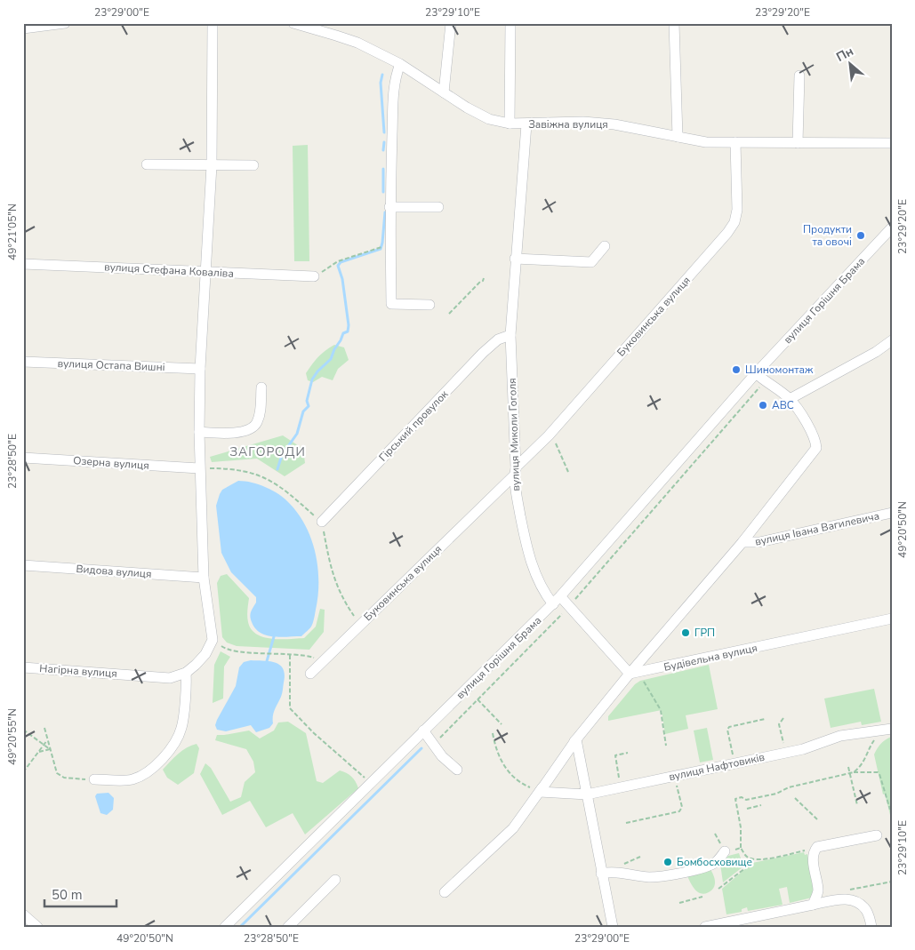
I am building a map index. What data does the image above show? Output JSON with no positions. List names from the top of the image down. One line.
{"streets":{"street":["Завіжна вулиця","вулиця Стефана Коваліва","вулиця Горішня Брама","Буковинська вулиця","вулиця Остапа Вишні","Гірський провулок","вулиця Миколи Гоголя","Озерна вулиця","вулиця Івана Вагилевича","Видова вулиця","Будівельна вулиця","Нагірна вулиця","вулиця Нафтовиків"]},"crossings":[["Завіжна вулиця","Буковинська вулиця"],["Завіжна вулиця","вулиця Миколи Гоголя"],["вулиця Горішня Брама","вулиця Миколи Гоголя"],["Буковинська вулиця","вулиця Миколи Гоголя"],["Гірський провулок","вулиця Миколи Гоголя"]],"districts":["ЗАГОРОДИ"],"places":["Продукти та овочі","Шиномонтаж","ABC","ГРП","Бомбосховище"],"scale_bar":"50 m","north":"top left","coordinates":["23°29'00\"E","23°29'10\"E","23°29'20\"E","49°21'05\"N","23°28'50\"E","49°20'50\"N","49°20'55\"N"]}
